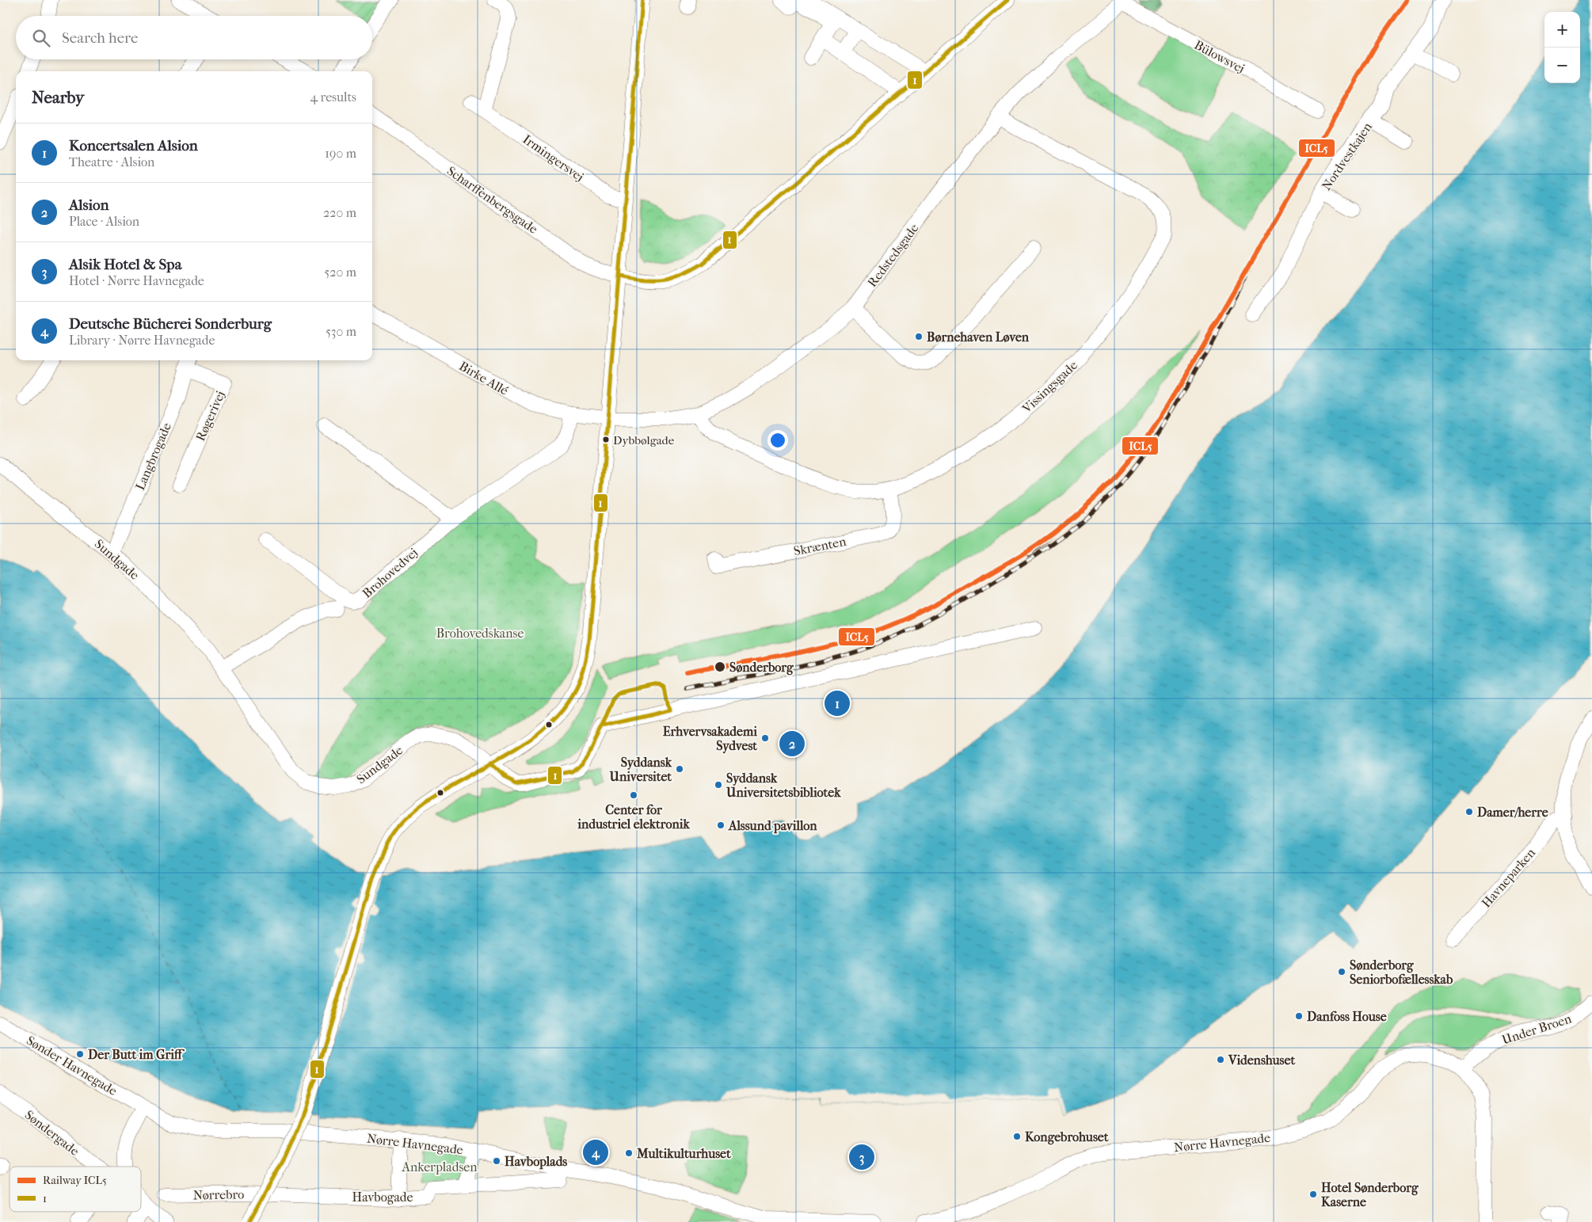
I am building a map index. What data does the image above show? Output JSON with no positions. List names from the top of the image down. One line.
{"streets":{"street":["Bülowsvej","Nordvestkajen","Irmingersvej","Scharffenbergsgade","Redstedsgade","Birke Allé","Vissingsgade","Røgerivej","Langbrogade","Skrænten","Sundgade","Brohovedvej","Havneparken","Under Broen","Sønder Havnegade","Søndergade","Nørre Havnegade","Nørrebro","Havbogade"]},"crossings":[["Bülowsvej","Redstedsgade"],["Redstedsgade","Birke Allé"],["Redstedsgade","Vissingsgade"],["Birke Allé","Brohovedvej"],["Vissingsgade","Skrænten"],["Røgerivej","Langbrogade"],["Langbrogade","Sundgade"],["Under Broen","Nørre Havnegade"],["Sønder Havnegade","Nørre Havnegade"],["Nørre Havnegade","Havbogade"],["Nørrebro","Havbogade"]],"parks":["Brohovedskanse","Ankerpladsen"],"places":["Børnehaven Løven","Dybbølgade","Sønderborg","Erhvervsakademi Sydvest","Syddansk Universitet","Syddansk Universitetsbibliotek","Center for industriel elektronik","Damer/herre","Alssund pavillon","Sønderborg Seniorbofællesskab","Danfoss House","Der Butt im Griff","Videnshuset","Kongebrohuset","Multikulturhuset","Havboplads","Hotel Sønderborg Kaserne"],"lines":["rail line ICL5","transit line 1"],"legend":["Railway ICL5","1"],"page":{"map_buttons":["+","−"],"search":"Search here","heading":["Nearby","4 results"],"list":[{"mark":"1","name":"Koncertsalen Alsion","note":"Theatre · Alsion","value":"190 m"},{"mark":"2","name":"Alsion","note":"Place · Alsion","value":"220 m"},{"mark":"3","name":"Alsik Hotel & Spa","note":"Hotel · Nørre Havnegade","value":"520 m"},{"mark":"4","name":"Deutsche Bücherei Sonderburg","note":"Library · Nørre Havnegade","value":"530 m"}],"pins":["1","2","4","3"]}}
